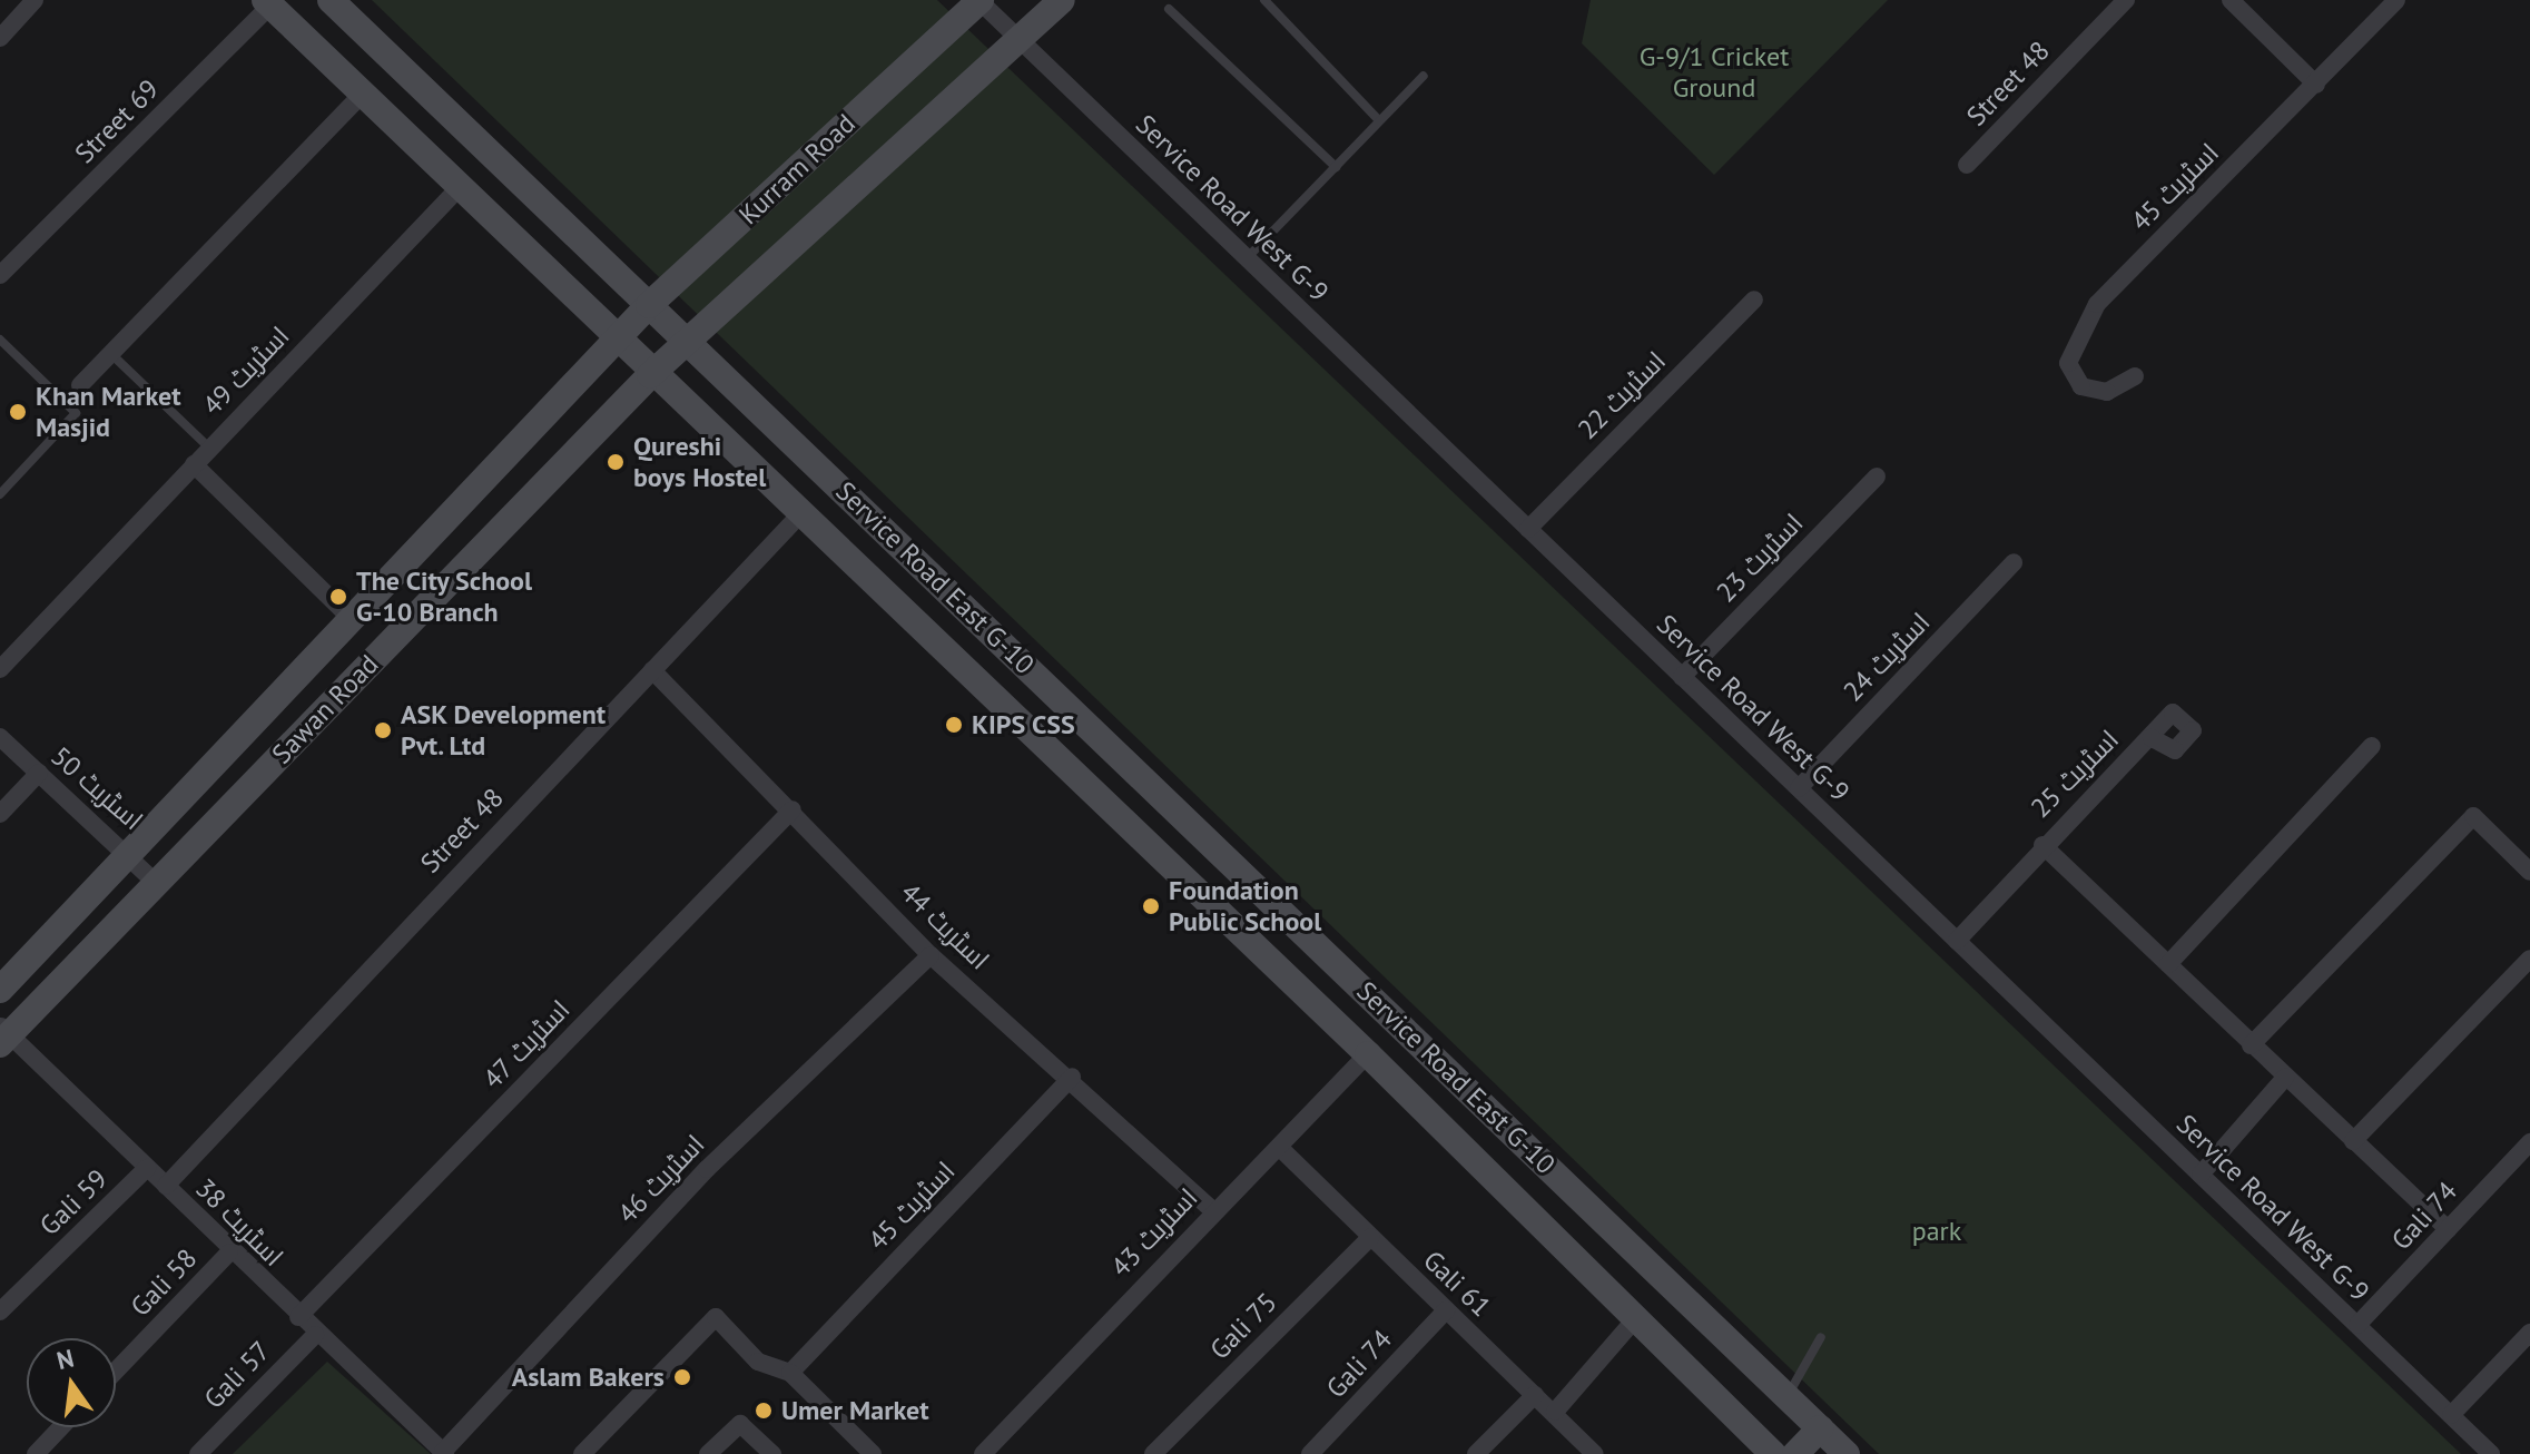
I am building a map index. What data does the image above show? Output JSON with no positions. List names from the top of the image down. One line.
{"streets":{"main road":["Kurram Road","Service Road East G-10","Sawan Road"],"street":["Street 48","Street 69","اسٹریٹ 45","Service Road West G-9","اسٹریٹ 49","اسٹریٹ 22","اسٹریٹ 23","اسٹریٹ 24","اسٹریٹ 25","اسٹریٹ 50","اسٹریٹ 44","اسٹریٹ 47","اسٹریٹ 46","Gali 59","Gali 74","اسٹریٹ 38","اسٹریٹ 43","Gali 58","Gali 61","Gali 75","Gali 57"]},"crossings":[["Street 48","Service Road East G-10"],["Street 48","اسٹریٹ 44"],["Street 48","اسٹریٹ 38"],["Street 69","Service Road East G-10"],["Kurram Road","Service Road West G-9"],["Kurram Road","Service Road East G-10"],["Kurram Road","Sawan Road"],["اسٹریٹ 45","اسٹریٹ 44"],["Service Road West G-9","اسٹریٹ 22"],["Service Road West G-9","اسٹریٹ 23"],["Service Road West G-9","اسٹریٹ 24"],["Service Road West G-9","Sawan Road"],["Service Road West G-9","اسٹریٹ 25"],["Service Road West G-9","Gali 74"],["اسٹریٹ 49","Service Road East G-10"],["Service Road East G-10","Sawan Road"],["Service Road East G-10","اسٹریٹ 43"],["Sawan Road","اسٹریٹ 50"],["Sawan Road","اسٹریٹ 38"],["اسٹریٹ 44","اسٹریٹ 47"],["اسٹریٹ 44","اسٹریٹ 46"],["اسٹریٹ 44","اسٹریٹ 43"],["اسٹریٹ 47","اسٹریٹ 38"],["اسٹریٹ 46","اسٹریٹ 38"],["Gali 59","اسٹریٹ 38"],["Gali 74","Gali 61"],["اسٹریٹ 38","Gali 58"],["اسٹریٹ 38","Gali 57"],["اسٹریٹ 43","Gali 61"],["Gali 61","Gali 75"]],"parks":["G-9/1 Cricket Ground","park"],"places":["Khan Market Masjid","Qureshi boys Hostel","The City School G-10 Branch","KIPS CSS","ASK Development Pvt. Ltd","Foundation Public School","Aslam Bakers","Umer Market"],"north":"top"}
